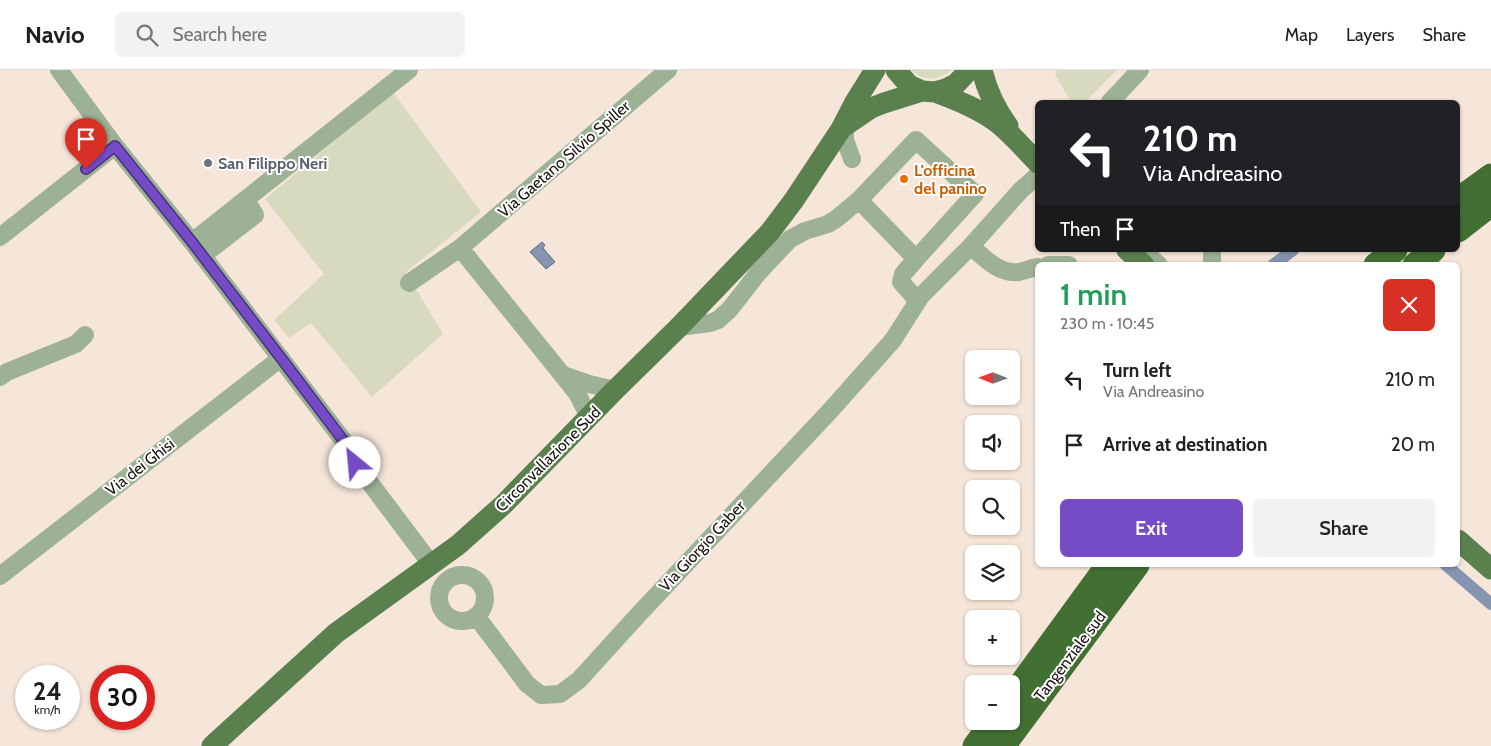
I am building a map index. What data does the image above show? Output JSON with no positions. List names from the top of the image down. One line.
{"streets":{"highway":["Tangenziale sud"],"main road":["Circonvallazione Sud"],"street":["Via Gaetano Silvio Spiller","Via dei Ghisi","Via Giorgio Gaber"]},"places":["San Filippo Neri","L'officina del panino"],"north":"left","page":{"header":"Navio","search":"Search here","nav":["Map","Layers","Share"],"turn":["210 m","Via Andreasino"],"then":"Then","heading":["1 min","230 m · 10:45"],"list":[{"name":"Turn left","note":"Via Andreasino","value":"210 m"},{"name":"Arrive at destination","value":"20 m"}],"map_buttons":["+","−"],"buttons":["Exit","Share"],"speed":"24 km/h","limit":"30"}}
